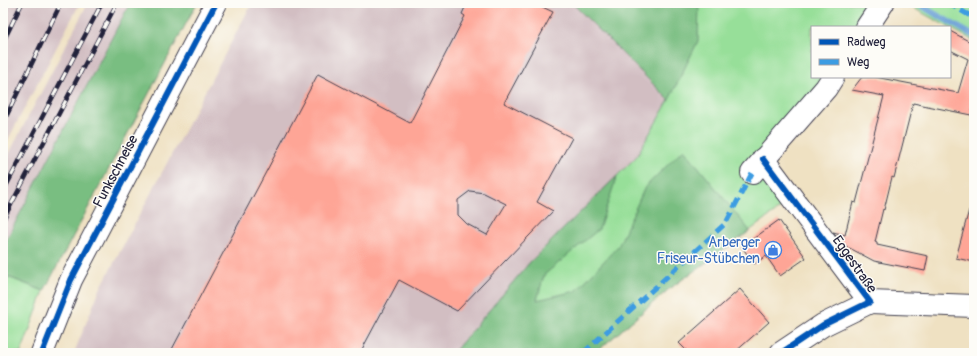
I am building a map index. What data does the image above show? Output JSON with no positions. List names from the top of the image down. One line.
{"streets":{"street":["Funkschneise","Eggestraße"]},"places":{"shop":["Arberger Friseur-Stübchen"]},"legend":["Radweg","Weg"]}
